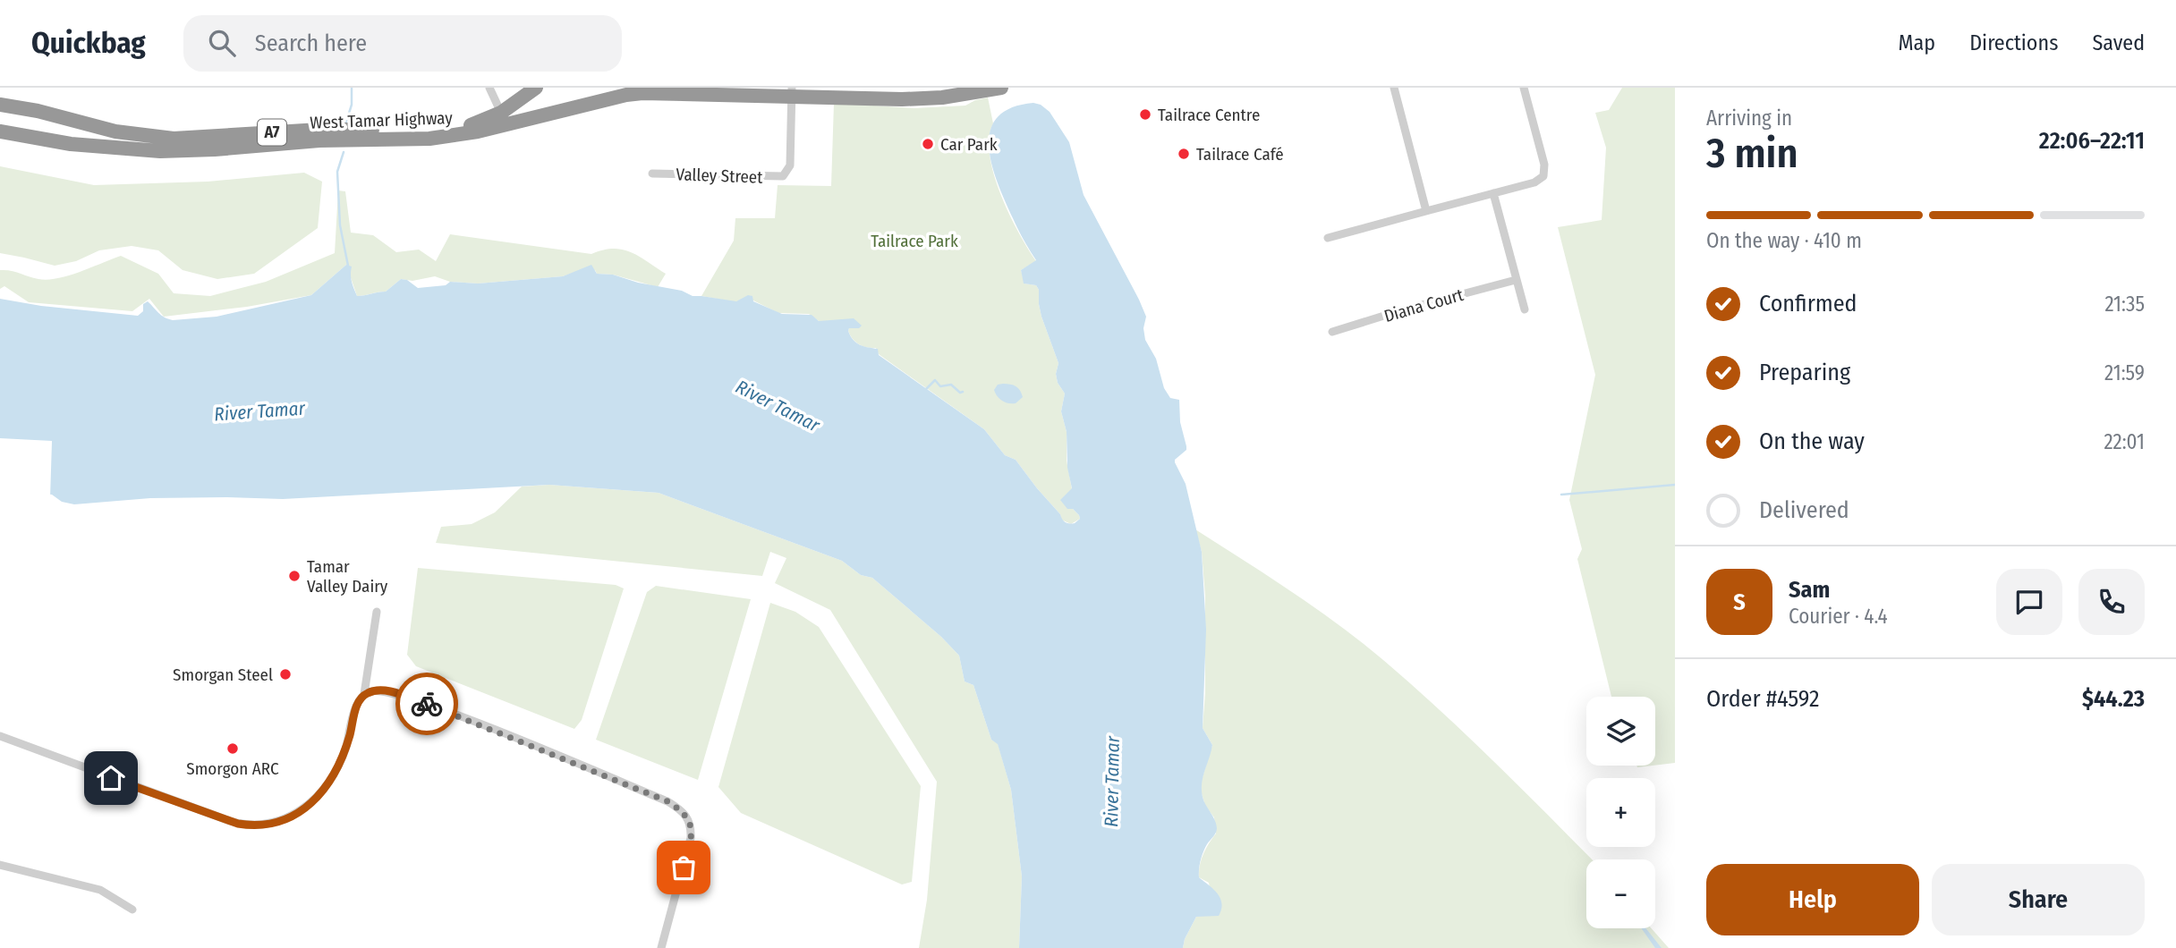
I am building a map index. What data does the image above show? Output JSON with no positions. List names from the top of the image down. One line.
{"streets":{"highway":["West Tamar Highway","A7"],"street":["Valley Street","Diana Court"]},"crossings":[["West Tamar Highway","A7"],["A7","Valley Street"]],"water":["River Tamar"],"parks":["Tailrace Park"],"places":["Tailrace Centre","Car Park","Tailrace Café","Tamar Valley Dairy","Smorgan Steel","Smorgon ARC"],"page":{"header":"Quickbag","search":"Search here","nav":["Map","Directions","Saved"],"heading":["3 min","Arriving in","22:06–22:11"],"panel":["Sam","Courier · 4.4","Order #4592","$44.23"],"bar":"On the way · 410 m","list":[["Confirmed","21:35"],["Preparing","21:59"],["On the way","22:01"],"Delivered"],"round":"S","map_buttons":["+","−"],"buttons":["Help","Share"]}}
